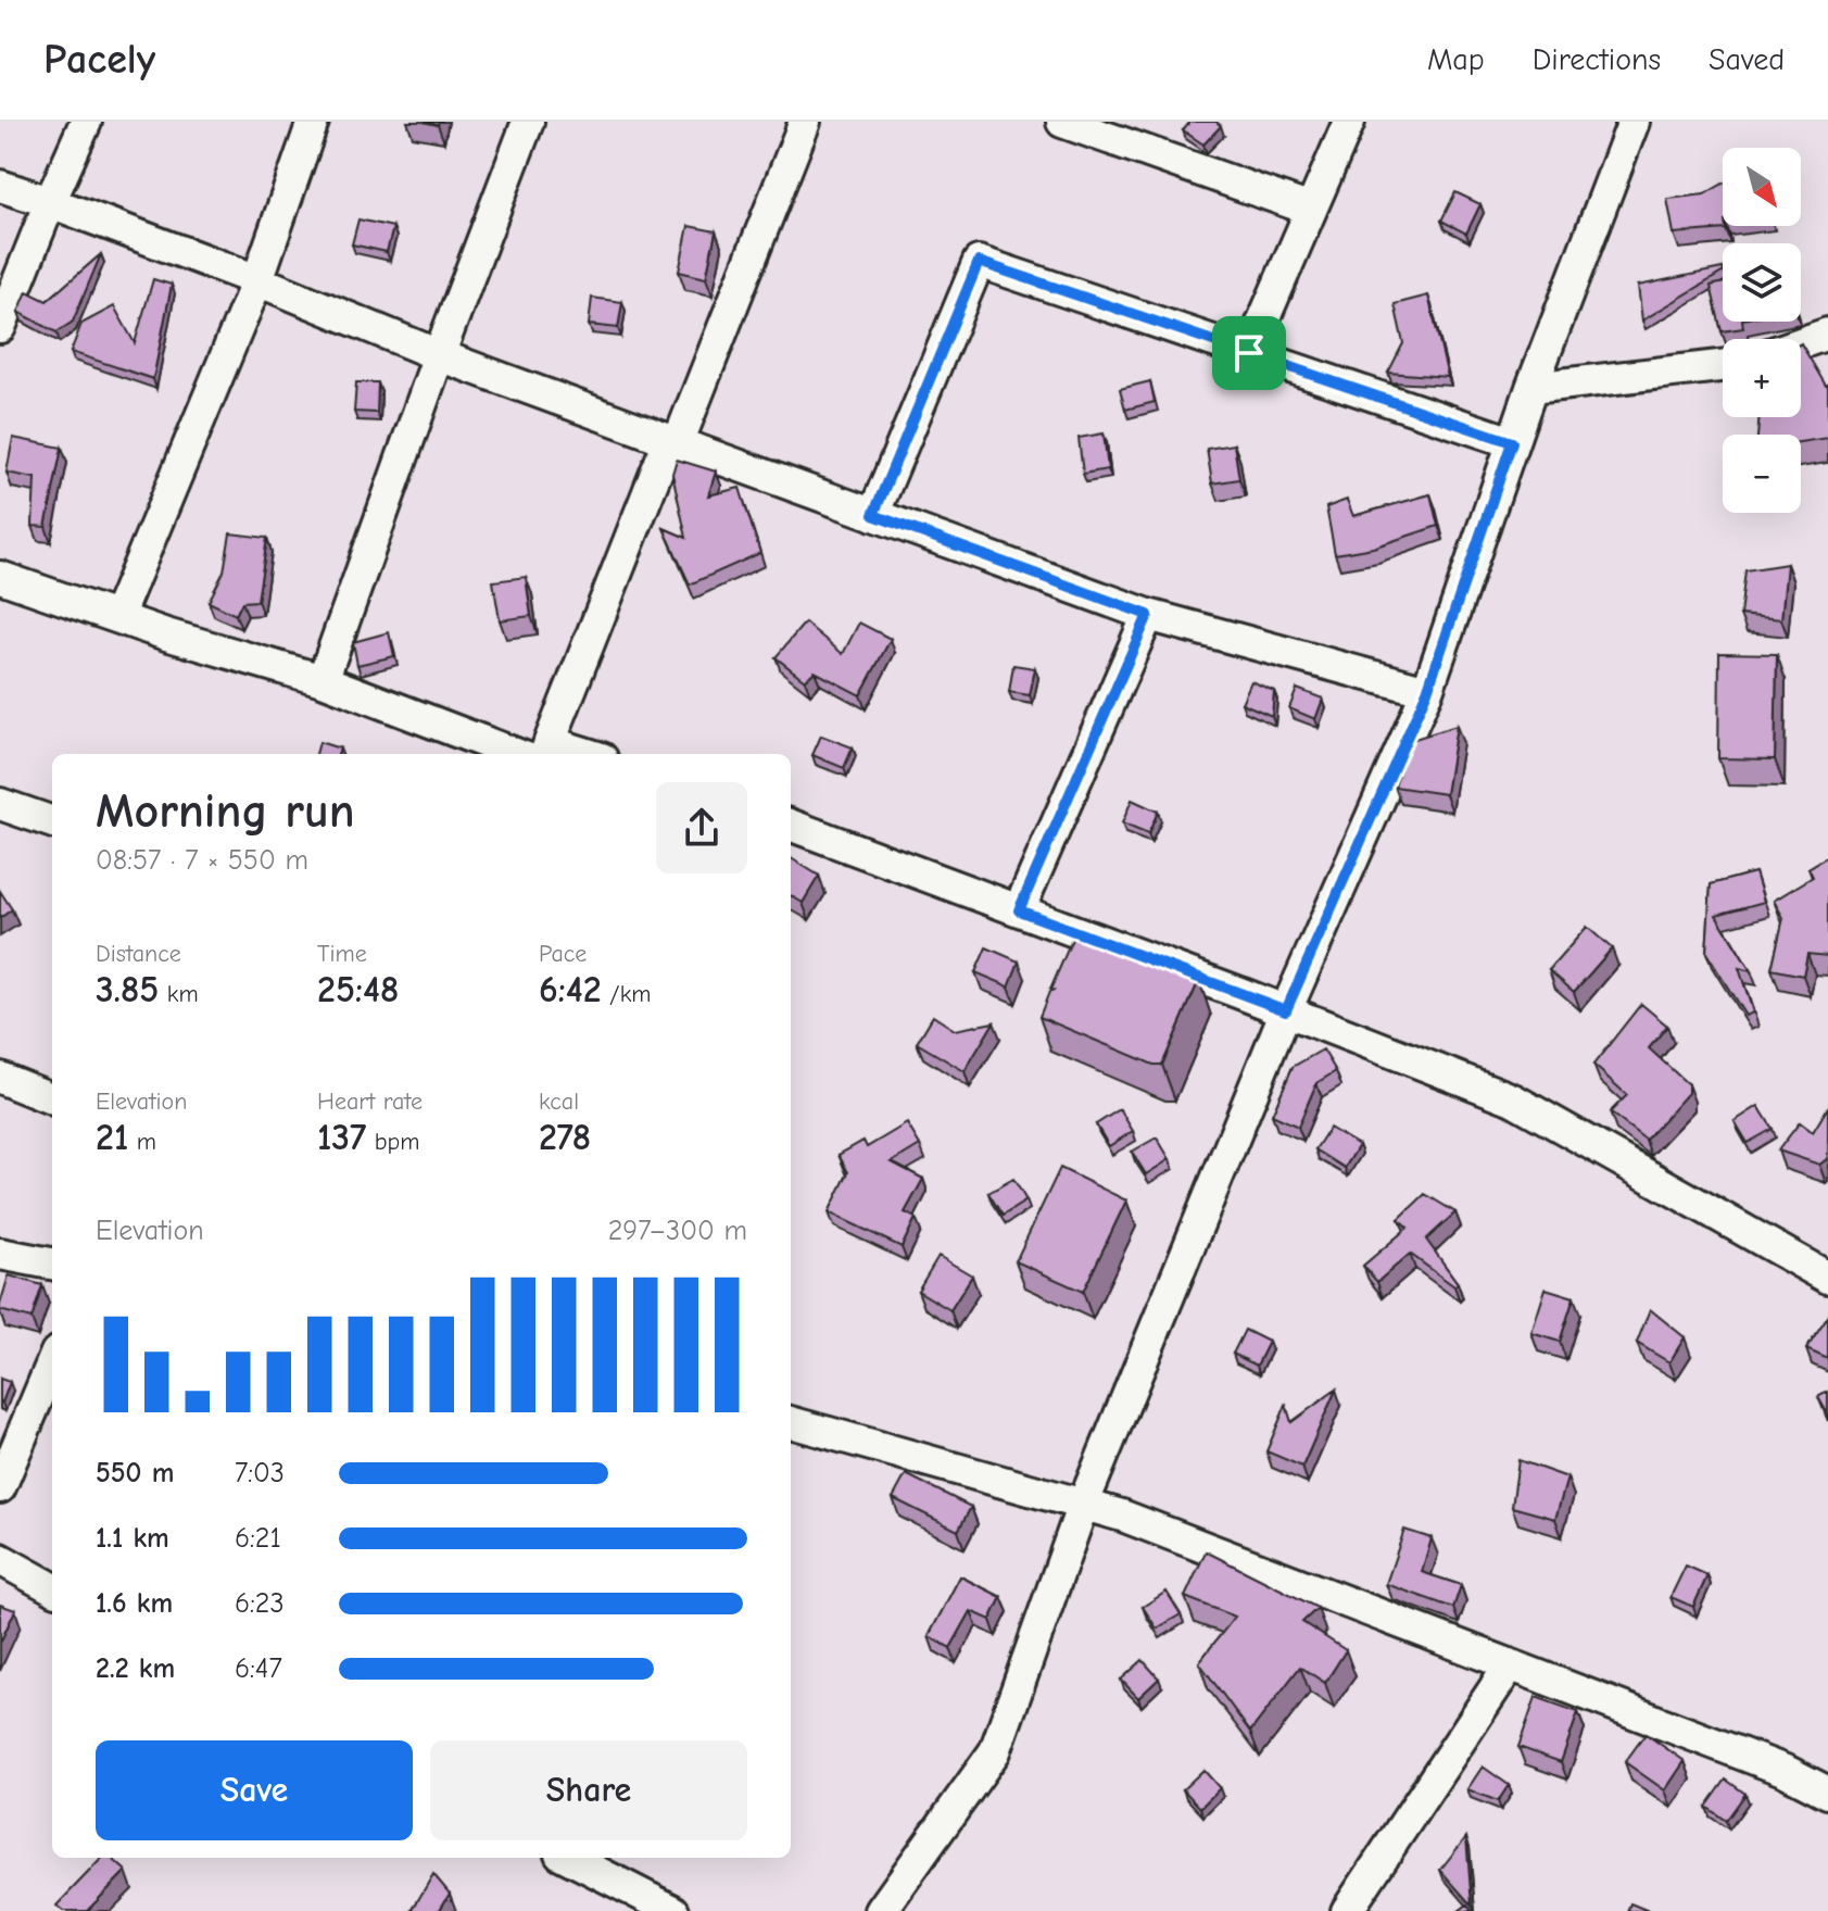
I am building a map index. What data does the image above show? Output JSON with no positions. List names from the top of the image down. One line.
{"north":"bottom right","page":{"header":"Pacely","nav":["Map","Directions","Saved"],"map_buttons":["+","−"],"heading":["Morning run","08:57 · 7 × 550 m"],"stats":[["Distance","3.85 km"],["Time","25:48"],["Pace","6:42 /km"],["Elevation","21 m"],["Heart rate","137 bpm"],["kcal","278"]],"chart":["Elevation","297–300 m"],"list":[{"name":"550 m","note":"7:03"},{"name":"1.1 km","note":"6:21"},{"name":"1.6 km","note":"6:23"},{"name":"2.2 km","note":"6:47"}],"buttons":["Save","Share"]}}
